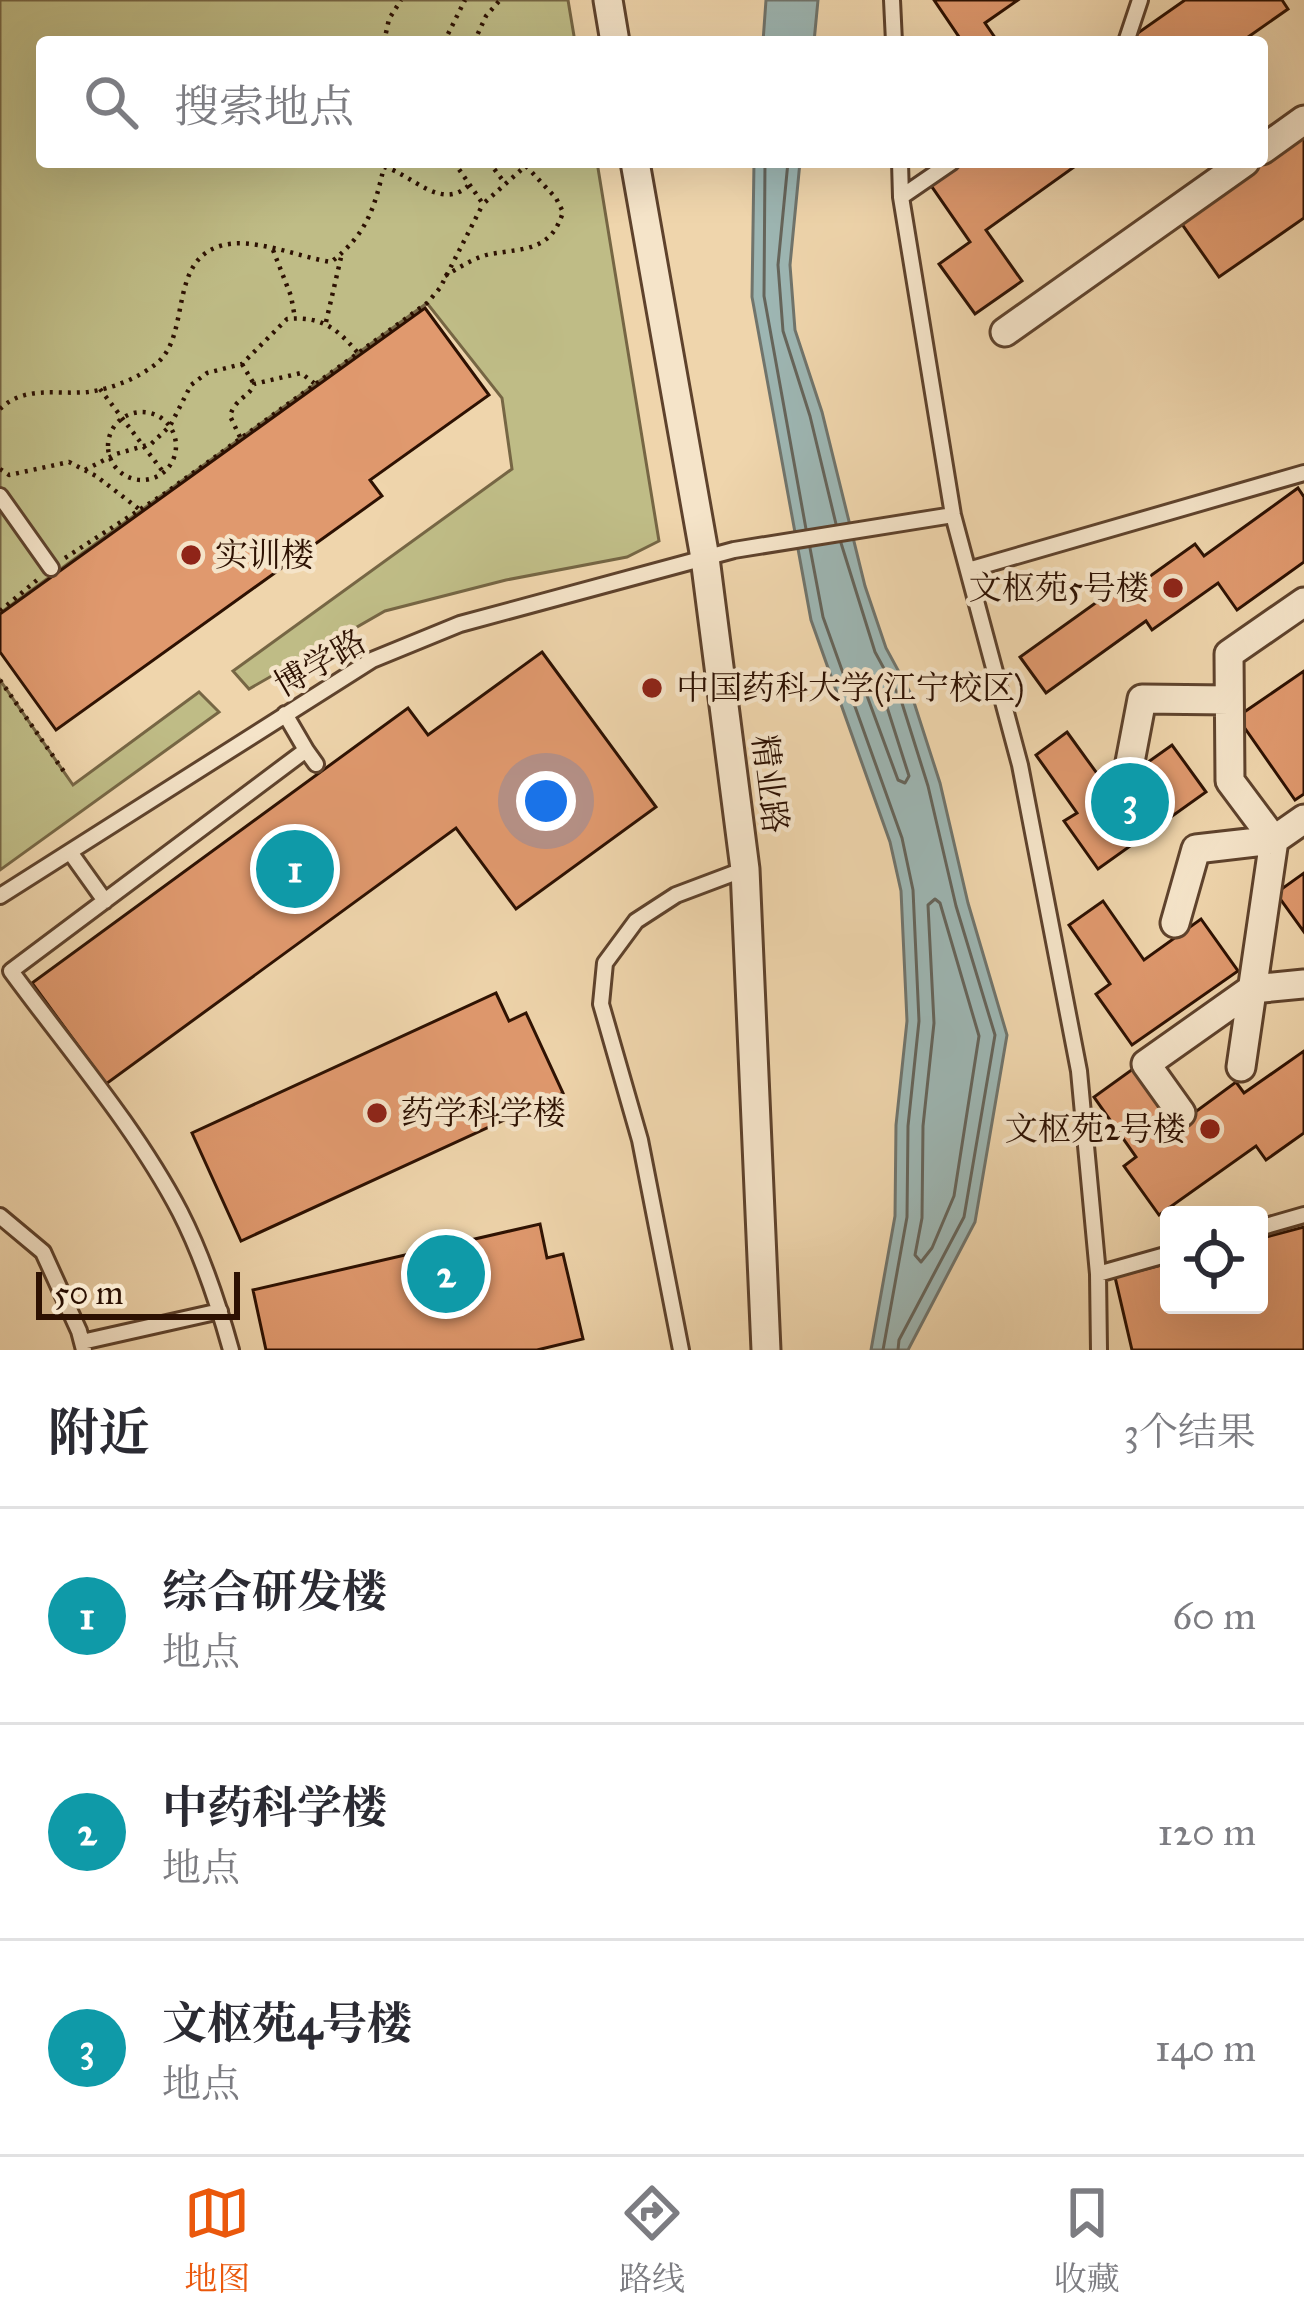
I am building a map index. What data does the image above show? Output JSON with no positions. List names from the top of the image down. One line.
{"streets":{"street":["精业路"],"lane":["博学路"]},"crossings":[["博学路","精业路"]],"places":["实训楼","文枢苑5号楼","中国药科大学(江宁校区)","药学科学楼","文枢苑2号楼"],"scale_bar":"50 m","page":{"search":"搜索地点","pins":["3","1","2"],"scale":"50 m","heading":["附近","3个结果"],"list":[{"mark":"1","name":"综合研发楼","note":"地点","value":"60 m"},{"mark":"2","name":"中药科学楼","note":"地点","value":"120 m"},{"mark":"3","name":"文枢苑4号楼","note":"地点","value":"140 m"}],"nav":["地图","路线","收藏"]}}
